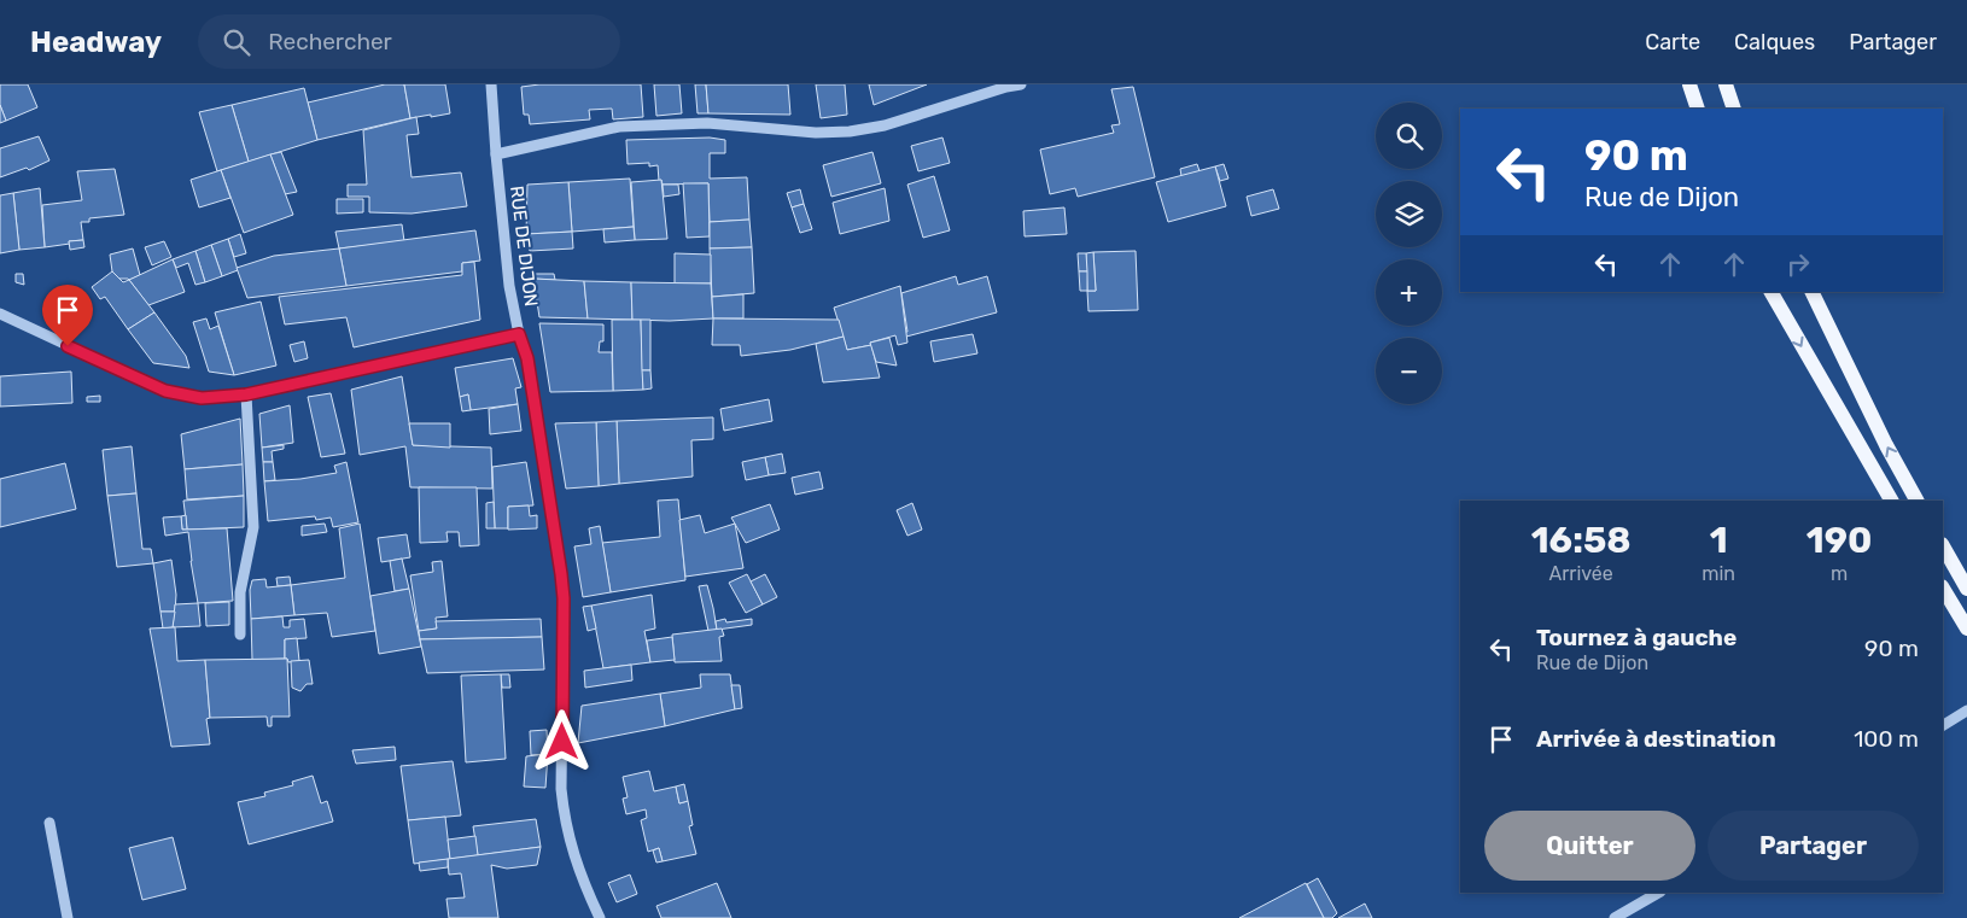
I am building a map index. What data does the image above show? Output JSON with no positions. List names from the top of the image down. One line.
{"streets":{"street":["RUE DE DIJON"]},"page":{"header":"Headway","search":"Rechercher","nav":["Carte","Calques","Partager"],"map_buttons":["+","−"],"turn":["90 m","Rue de Dijon"],"eta":["16:58","Arrivée","1","min","190","m"],"list":[{"name":"Tournez à gauche","note":"Rue de Dijon","value":"90 m"},{"name":"Arrivée à destination","value":"100 m"}],"buttons":["Quitter","Partager"]}}
